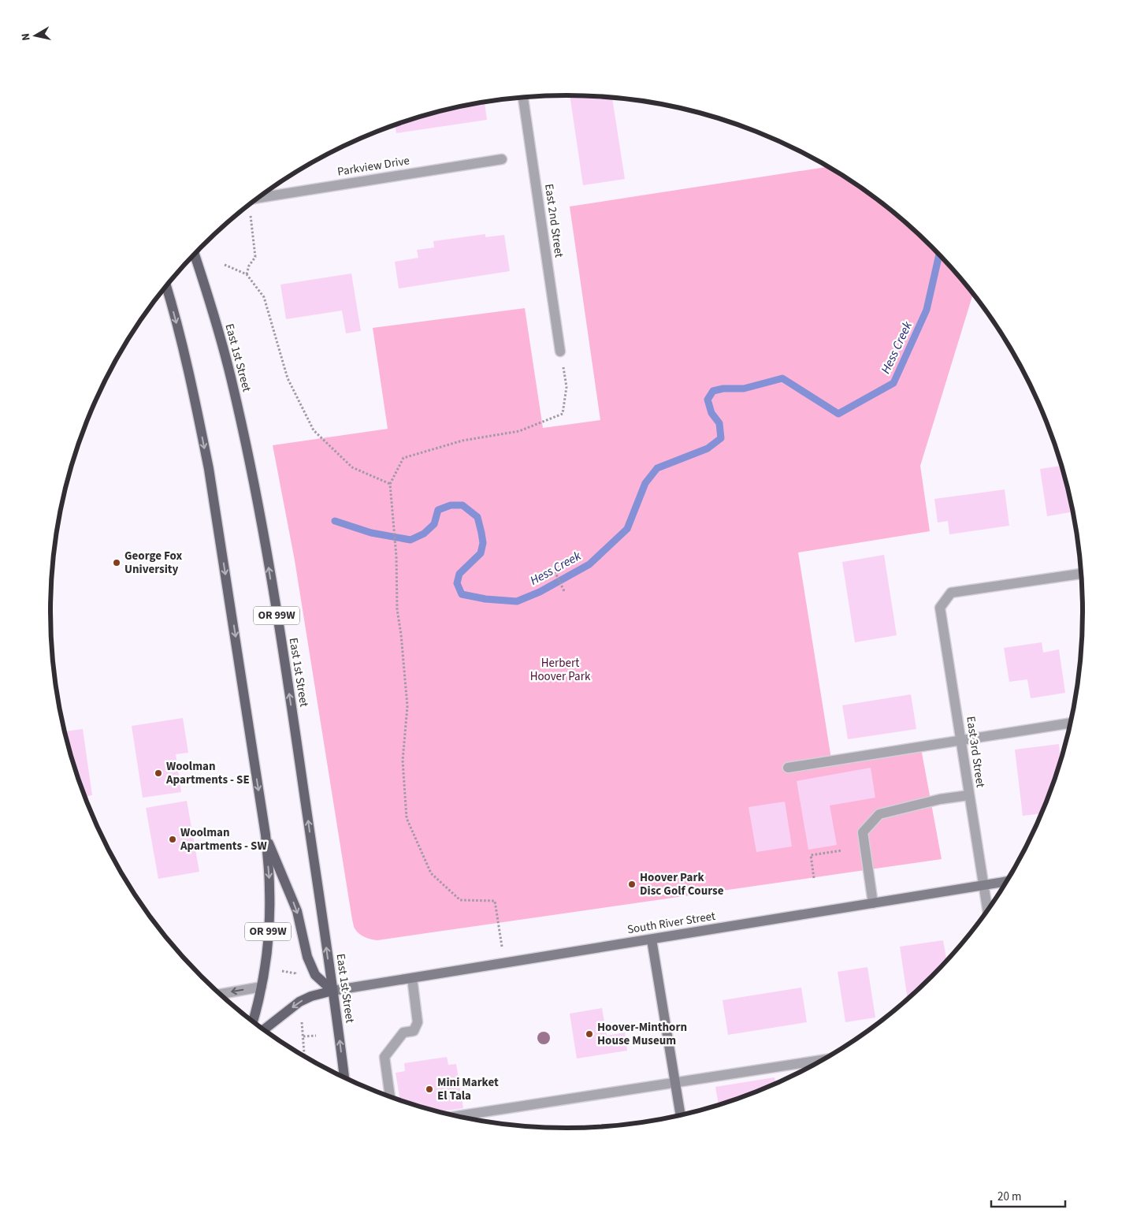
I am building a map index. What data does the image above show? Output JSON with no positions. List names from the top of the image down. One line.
{"streets":{"main road":["East 1st Street","OR 99W","South River Street"],"street":["Parkview Drive","East 2nd Street","East 3rd Street"]},"crossings":[["East 1st Street","South River Street"],["East 3rd Street","South River Street"]],"water":["Hess Creek"],"parks":["Herbert Hoover Park"],"places":["George Fox University","Woolman Apartments - SE","Woolman Apartments - SW","Hoover Park Disc Golf Course","Hoover-Minthorn House Museum","Mini Market El Tala"],"scale_bar":"20 m","north":"left"}
